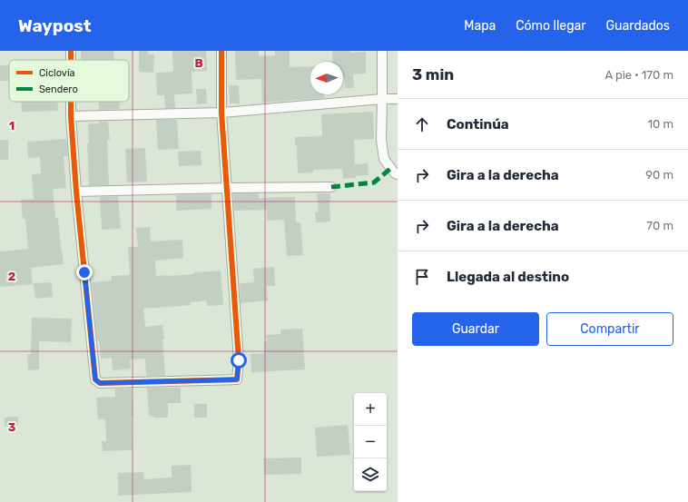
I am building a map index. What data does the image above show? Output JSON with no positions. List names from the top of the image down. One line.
{"legend":["Ciclovía","Sendero"],"north":"left","page":{"header":"Waypost","nav":["Mapa","Cómo llegar","Guardados"],"heading":["3 min","A pie · 170 m"],"list":[["Continúa","10 m"],["Gira a la derecha","90 m"],["Gira a la derecha","70 m"],"Llegada al destino"],"buttons":["Guardar","Compartir"],"map_buttons":["+","−"]},"grid":{"columns":["B"],"rows":["1","2","3"]}}
